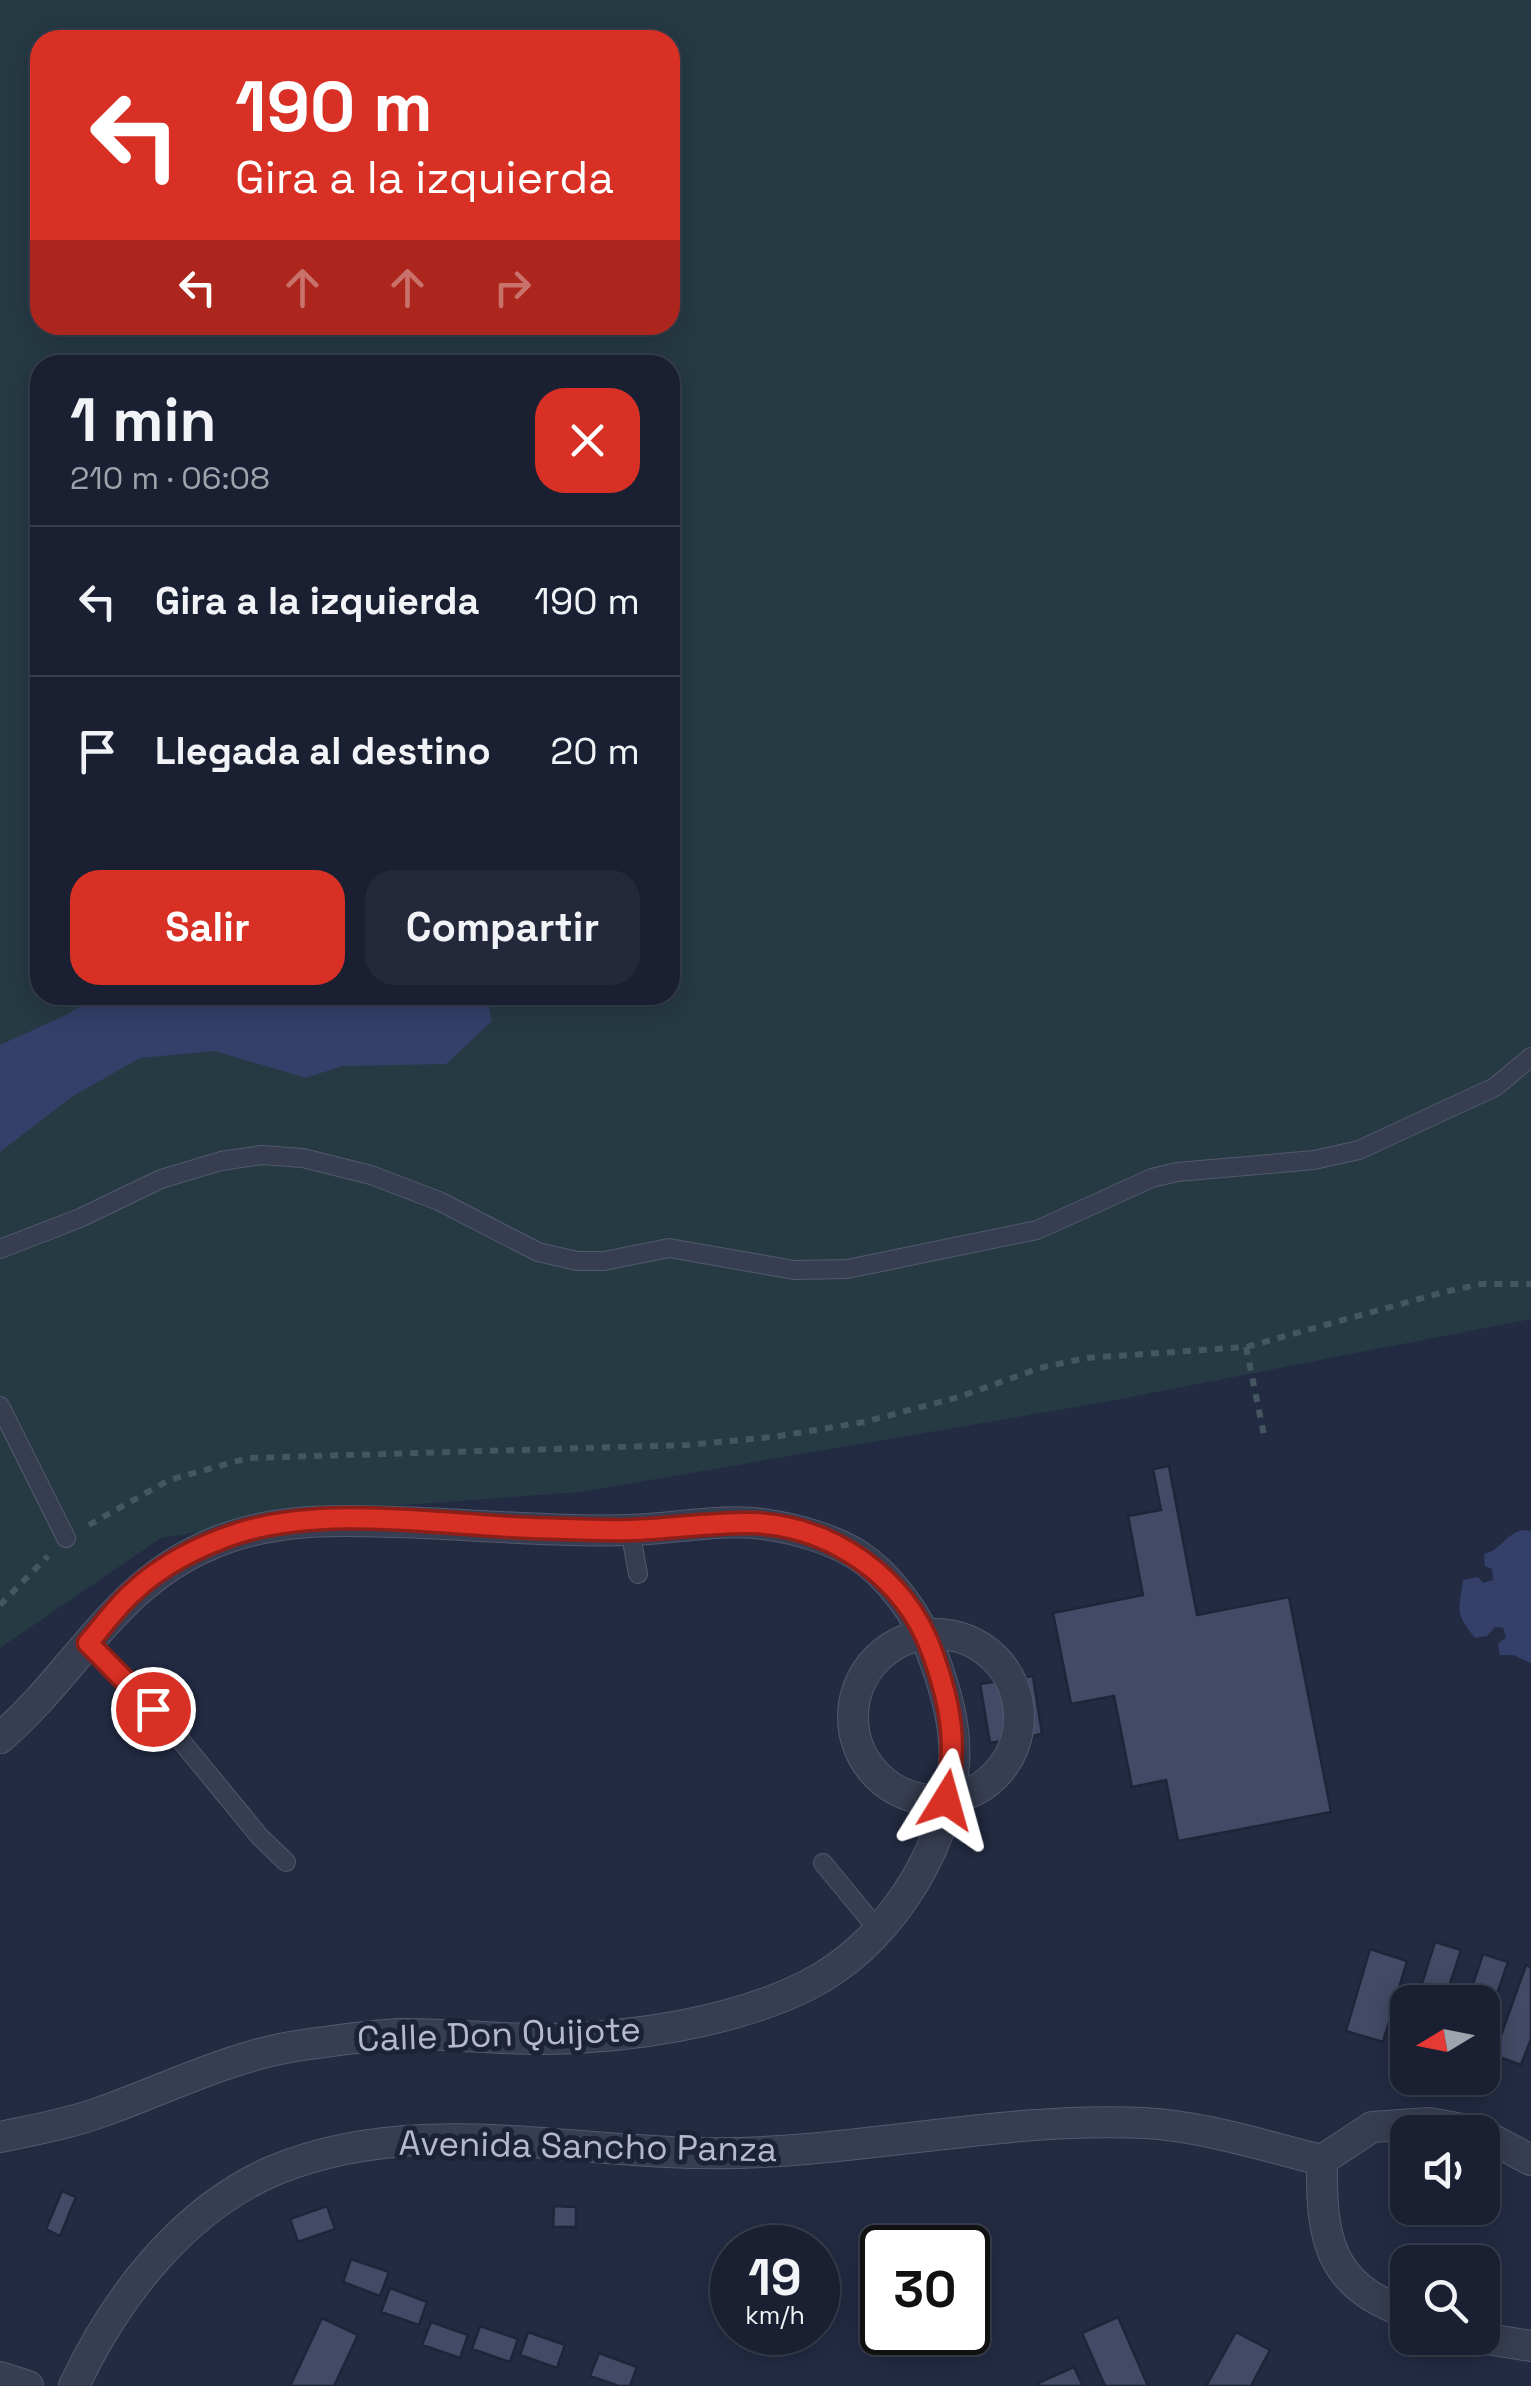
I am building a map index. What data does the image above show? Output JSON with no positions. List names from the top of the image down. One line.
{"streets":{"street":["Calle Don Quijote","Avenida Sancho Panza"]},"north":"left","page":{"turn":["190 m","Gira a la izquierda"],"heading":["1 min","210 m · 06:08"],"list":[{"name":"Gira a la izquierda","value":"190 m"},{"name":"Llegada al destino","value":"20 m"}],"buttons":["Salir","Compartir"],"speed":"19 km/h","limit":"30"}}
